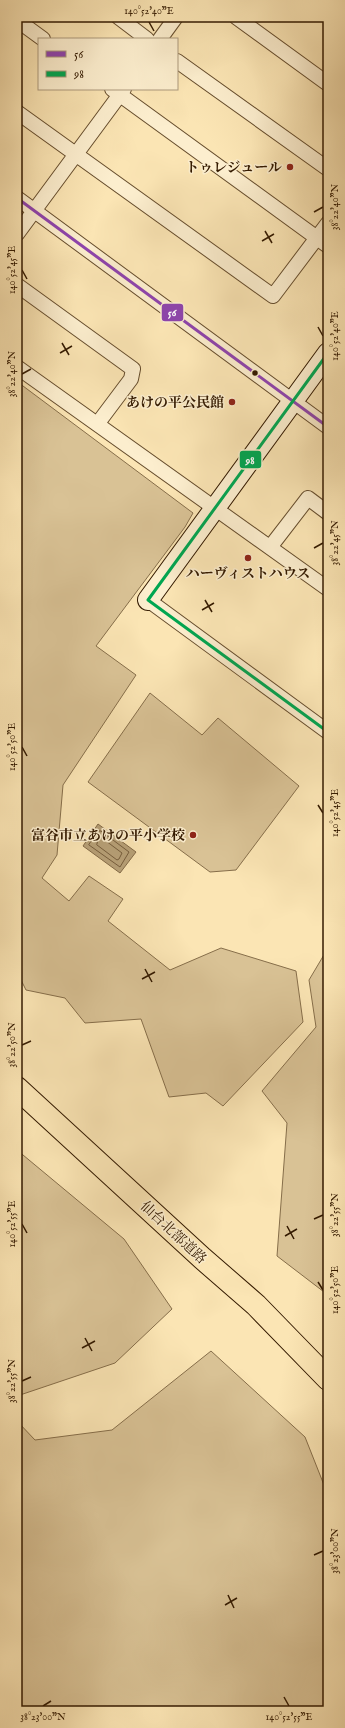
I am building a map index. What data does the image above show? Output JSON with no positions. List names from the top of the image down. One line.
{"streets":{"highway":["仙台北部道路"]},"places":["トゥレジュール","あけの平公民館","ハーヴィストハウス","富谷市立あけの平小学校"],"lines":["transit line 56","transit line 98"],"legend":["56","98"],"coordinates":["140°52'40\"E","38°22'40\"N","140°52'45\"E","38°22'45\"N","140°52'50\"E","38°22'50\"N","38°22'55\"N","140°52'55\"E","38°23'00\"N"]}
